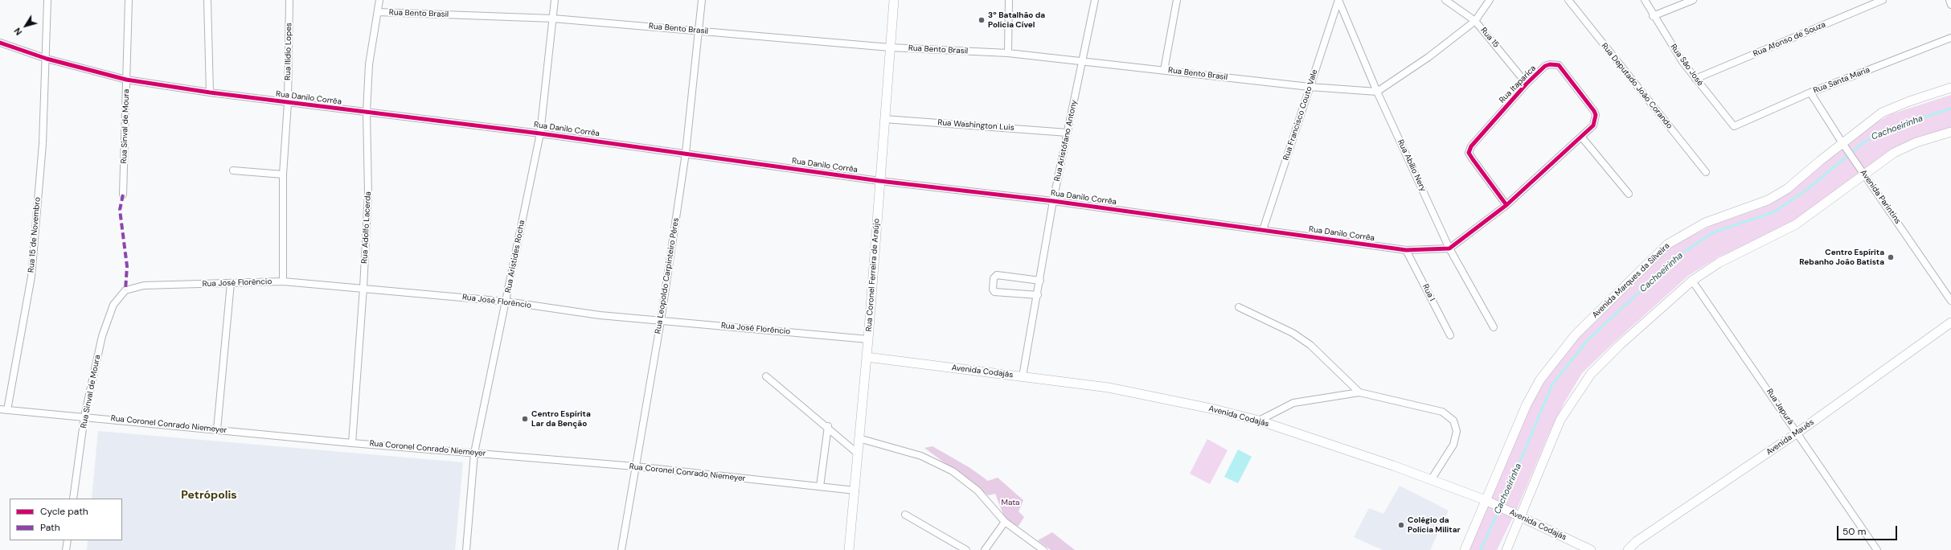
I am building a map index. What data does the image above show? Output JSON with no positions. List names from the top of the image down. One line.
{"streets":{"street":["Rua Bento Brasil","Rua 15","Rua Afonso de Souza","Rua Ilídio Lopes","Rua São José","Rua Santa Maria","Rua Itaparica","Rua Deputado João Corando","Rua Danilo Corrêa","Rua Francisco Couto Vale","Rua Washington Luis","Rua Sinval de Moura","Rua Aristófano Antony","Rua Abílio Nery","Avenida Parintins","Rua Adolfo Lacerda","Rua 15 de Novembro","Rua Aristides Rocha","Rua Coronel Ferreira de Araújo","Rua Leopoldo Carpinteiro Péres","Avenida Marques da Silveira","Rua José Florêncio","Rua I","Avenida Codajás","Rua Japurá","Rua Coronel Conrado Niemeyer","Avenida Maués"]},"crossings":[["Rua Bento Brasil","Rua Francisco Couto Vale"],["Rua Bento Brasil","Rua Aristófano Antony"],["Rua Bento Brasil","Rua Abílio Nery"],["Rua Bento Brasil","Rua Adolfo Lacerda"],["Rua Bento Brasil","Rua Aristides Rocha"],["Rua Bento Brasil","Rua Coronel Ferreira de Araújo"],["Rua Bento Brasil","Rua Leopoldo Carpinteiro Péres"],["Rua 15","Rua Itaparica"],["Rua Afonso de Souza","Rua São José"],["Rua Ilídio Lopes","Rua Danilo Corrêa"],["Rua Ilídio Lopes","Rua José Florêncio"],["Rua São José","Rua Santa Maria"],["Rua Santa Maria","Avenida Parintins"],["Rua Danilo Corrêa","Rua Francisco Couto Vale"],["Rua Danilo Corrêa","Rua Sinval de Moura"],["Rua Danilo Corrêa","Rua Aristófano Antony"],["Rua Danilo Corrêa","Rua Abílio Nery"],["Rua Danilo Corrêa","Rua Adolfo Lacerda"],["Rua Danilo Corrêa","Rua 15 de Novembro"],["Rua Danilo Corrêa","Rua Aristides Rocha"],["Rua Danilo Corrêa","Rua Coronel Ferreira de Araújo"],["Rua Danilo Corrêa","Rua Leopoldo Carpinteiro Péres"],["Rua Danilo Corrêa","Rua I"],["Rua Francisco Couto Vale","Rua Abílio Nery"],["Rua Washington Luis","Rua Aristófano Antony"],["Rua Washington Luis","Rua Coronel Ferreira de Araújo"],["Rua Sinval de Moura","Rua José Florêncio"],["Rua Sinval de Moura","Rua Coronel Conrado Niemeyer"],["Rua Aristófano Antony","Avenida Codajás"],["Avenida Parintins","Avenida Marques da Silveira"],["Rua Adolfo Lacerda","Rua José Florêncio"],["Rua Adolfo Lacerda","Rua Coronel Conrado Niemeyer"],["Rua 15 de Novembro","Rua Coronel Conrado Niemeyer"],["Rua Aristides Rocha","Rua José Florêncio"],["Rua Aristides Rocha","Rua Coronel Conrado Niemeyer"],["Rua Coronel Ferreira de Araújo","Rua José Florêncio"],["Rua Coronel Ferreira de Araújo","Avenida Codajás"],["Rua Coronel Ferreira de Araújo","Rua Coronel Conrado Niemeyer"],["Rua Leopoldo Carpinteiro Péres","Rua José Florêncio"],["Rua Leopoldo Carpinteiro Péres","Rua Coronel Conrado Niemeyer"],["Avenida Marques da Silveira","Avenida Codajás"],["Rua Japurá","Avenida Maués"]],"districts":["Petrópolis"],"water":["Cachoeirinha"],"parks":["Mata"],"places":["3º Batalhão da Polícia Cível","Centro Espírita Rebanho João Batista","Centro Espírita Lar da Benção","Colégio da Polícia Militar"],"legend":["Cycle path","Path"],"scale_bar":"50 m","north":"bottom left"}
